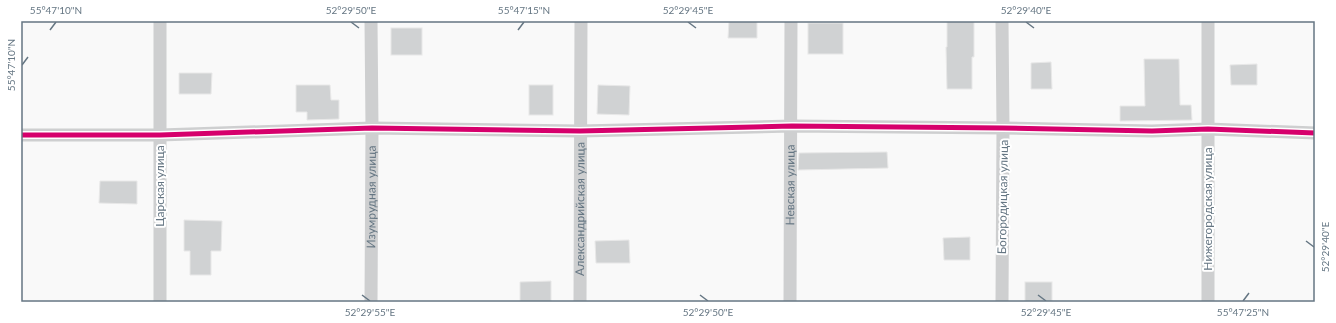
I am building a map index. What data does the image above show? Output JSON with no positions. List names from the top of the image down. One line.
{"streets":{"street":["Царская улица","Невская улица","Изумрудная улица","Богородицкая улица","Александрийская улица","Нижегородская улица"]},"coordinates":["55°47'10\"N","52°29'50\"E","55°47'15\"N","52°29'45\"E","52°29'40\"E","52°29'55\"E","55°47'25\"N"]}
